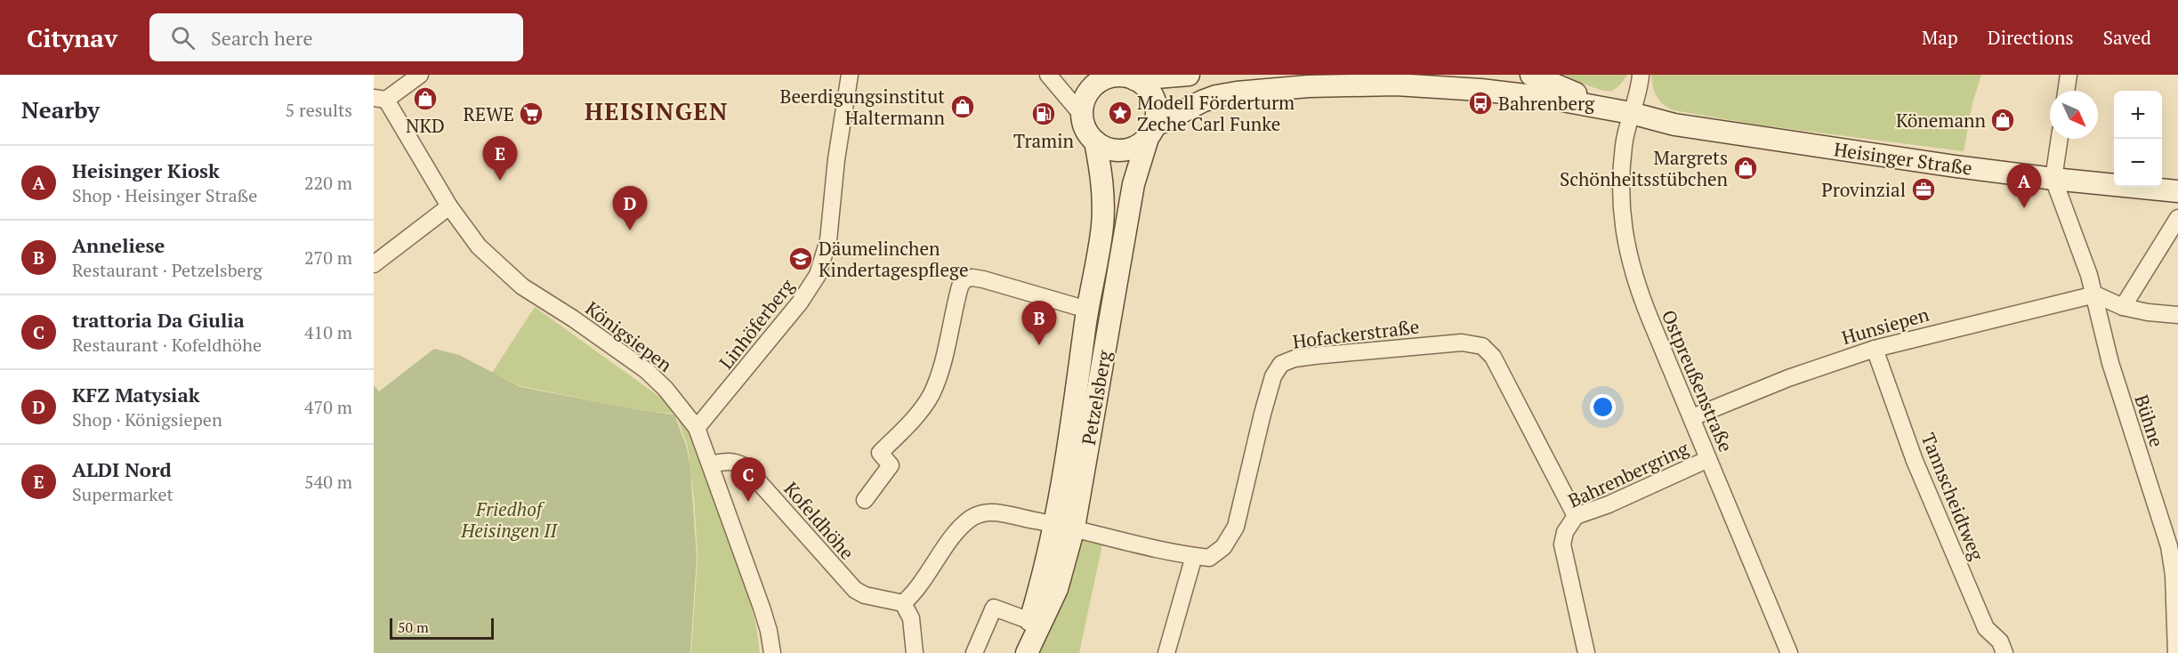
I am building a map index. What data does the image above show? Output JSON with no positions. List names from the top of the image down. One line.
{"streets":{"main road":["Heisinger Straße","Petzelsberg"],"street":["Linhöferberg","Hunsiepen","Hofackerstraße","Königsiepen","Ostpreußenstraße","Bühne","Bahrenbergring","Tannscheidtweg","Kofeldhöhe"]},"crossings":[["Heisinger Straße","Ostpreußenstraße"],["Heisinger Straße","Petzelsberg"],["Heisinger Straße","Bühne"],["Linhöferberg","Königsiepen"],["Hunsiepen","Ostpreußenstraße"],["Hunsiepen","Bühne"],["Hunsiepen","Tannscheidtweg"],["Hofackerstraße","Petzelsberg"],["Hofackerstraße","Bahrenbergring"],["Königsiepen","Kofeldhöhe"],["Ostpreußenstraße","Bahrenbergring"]],"districts":["HEISINGEN"],"parks":["Friedhof Heisingen II"],"places":{"shop":["NKD","Beerdigungsinstitut Haltermann","Könemann","Margrets Schönheitsstübchen"],"bus stop":["Bahrenberg"],"place":["Modell Förderturm Zeche Carl Funke"],"supermarket":["REWE"],"fuel station":["Tramin"],"office":["Provinzial"],"school or university":["Däumelinchen Kindertagespflege"]},"scale_bar":"50 m","north":"bottom right","page":{"header":"Citynav","search":"Search here","nav":["Map","Directions","Saved"],"heading":["Nearby","5 results"],"map_buttons":["+","−"],"pins":["E","A","D","B","C"],"list":[{"mark":"A","name":"Heisinger Kiosk","note":"Shop · Heisinger Straße","value":"220 m"},{"mark":"B","name":"Anneliese","note":"Restaurant · Petzelsberg","value":"270 m"},{"mark":"C","name":"trattoria Da Giulia","note":"Restaurant · Kofeldhöhe","value":"410 m"},{"mark":"D","name":"KFZ Matysiak","note":"Shop · Königsiepen","value":"470 m"},{"mark":"E","name":"ALDI Nord","note":"Supermarket","value":"540 m"}],"scale":"50 m"}}
